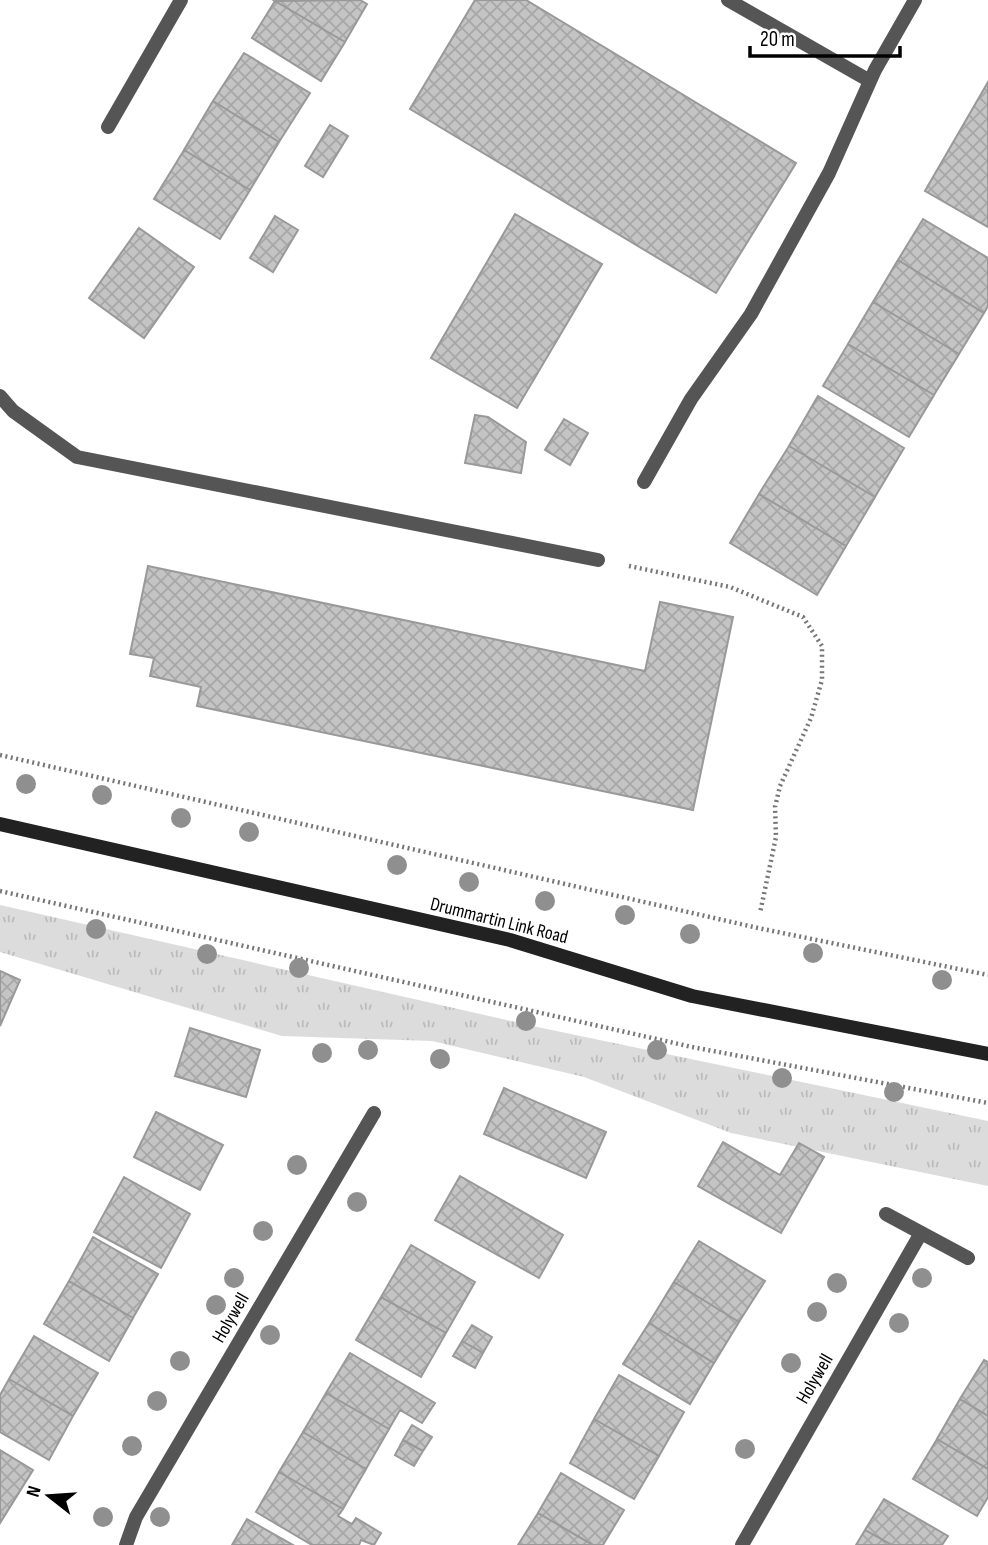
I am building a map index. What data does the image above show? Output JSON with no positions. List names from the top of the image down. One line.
{"streets":{"main road":["Drummartin Link Road"],"street":["Holywell"]},"scale_bar":"20 m","north":"left"}
